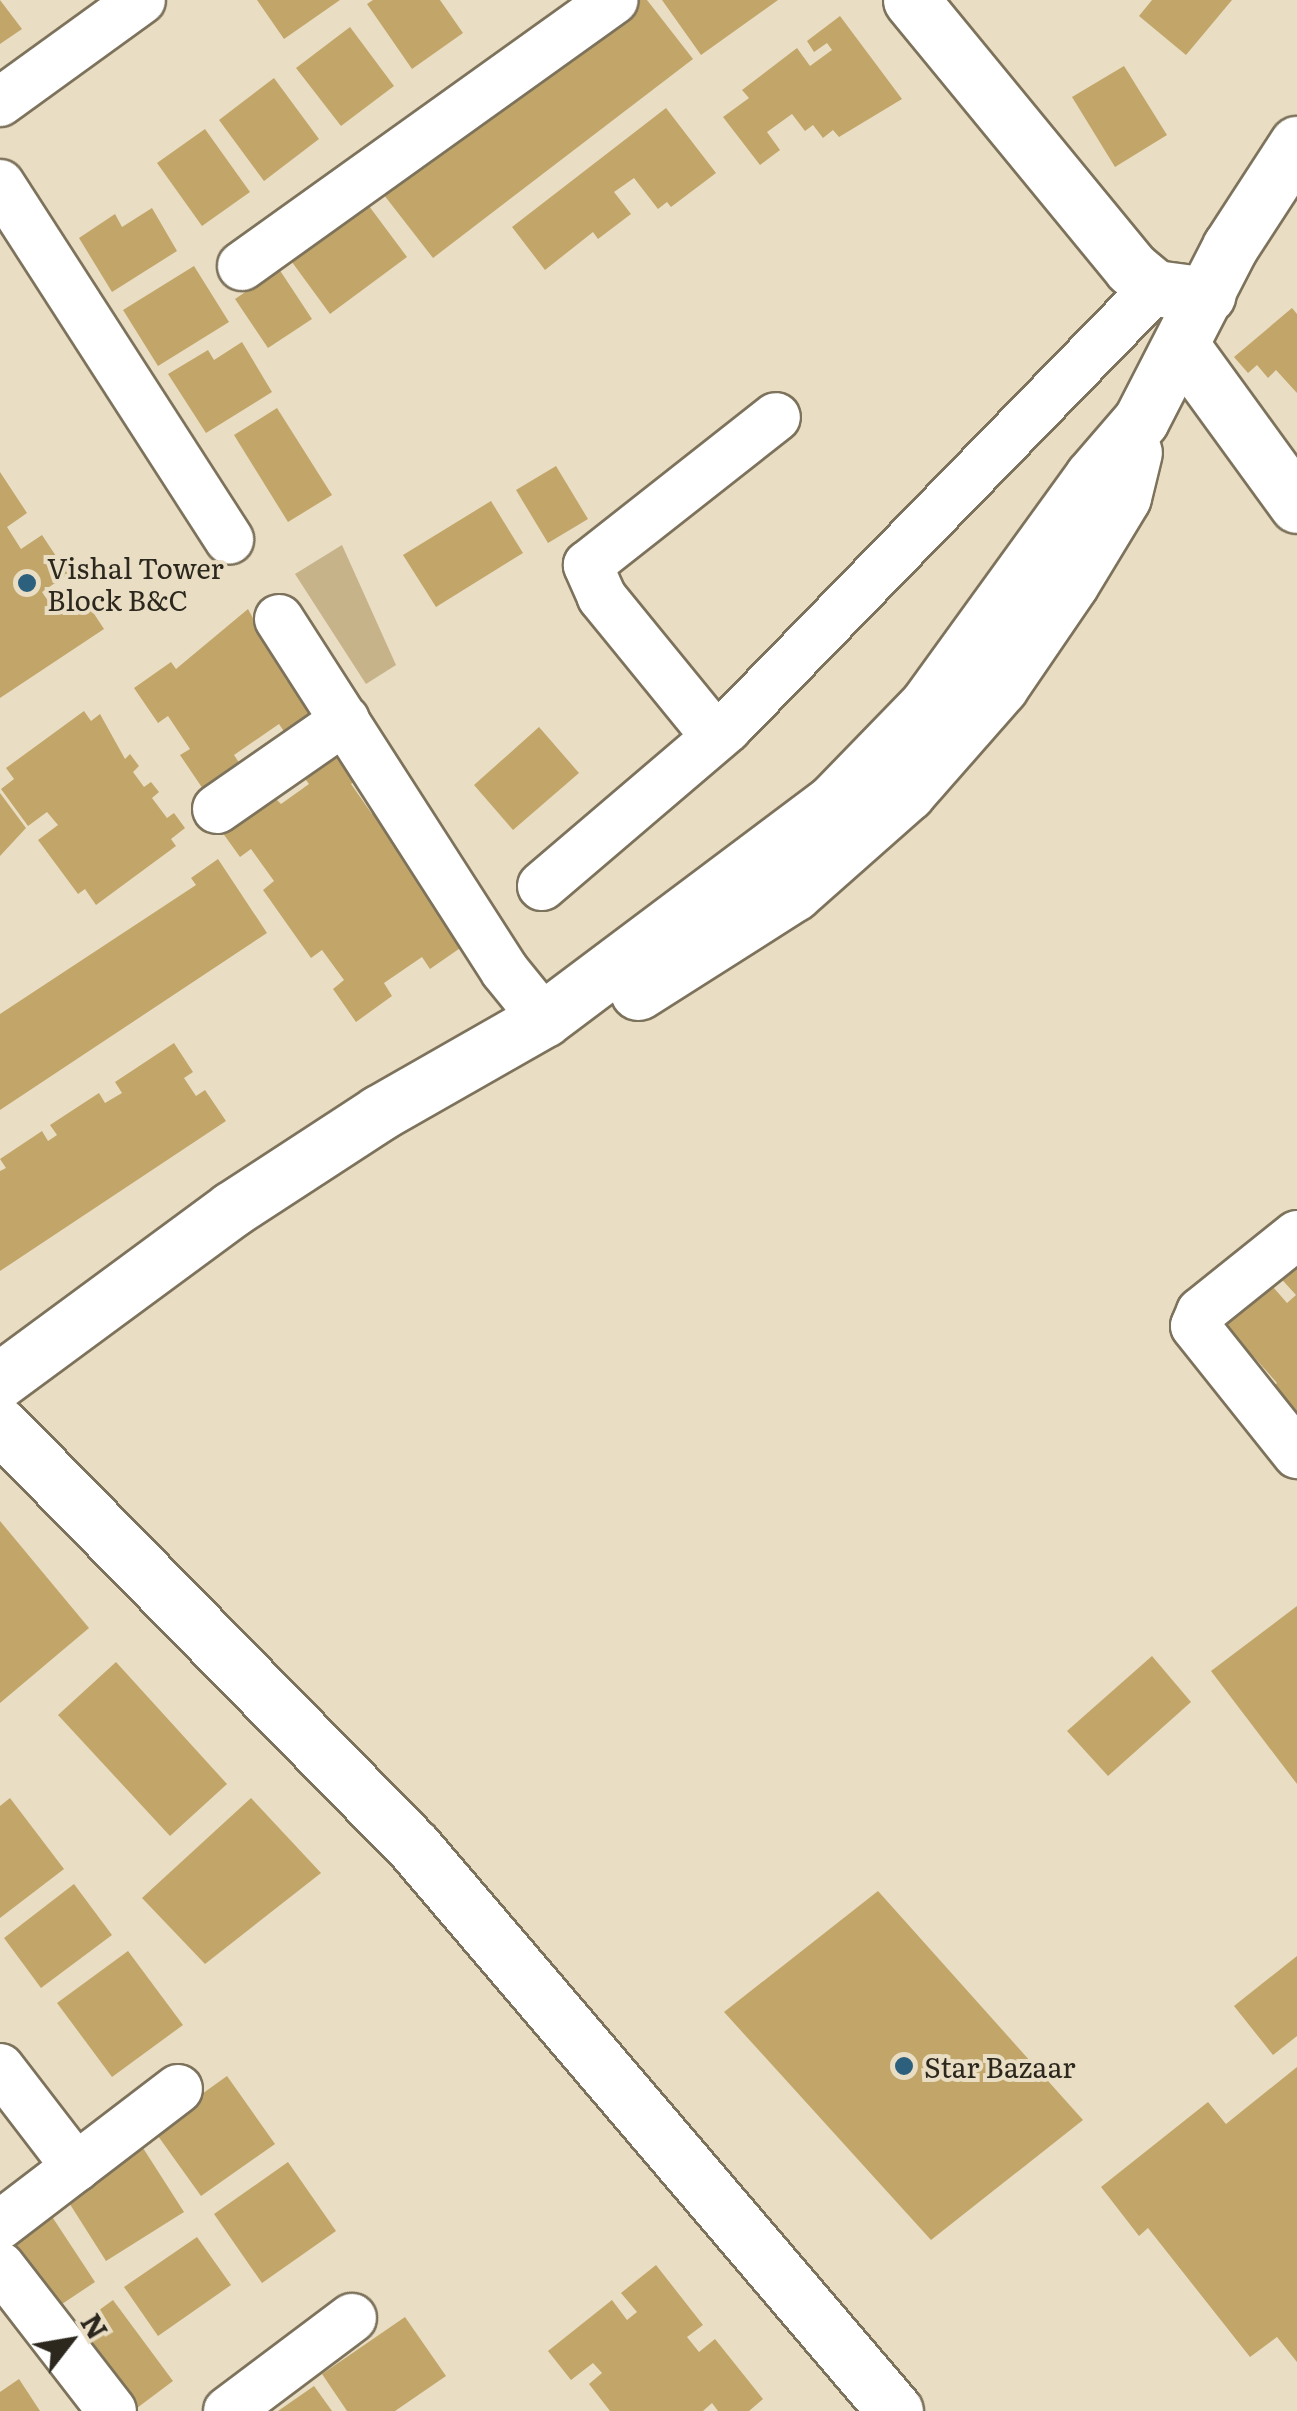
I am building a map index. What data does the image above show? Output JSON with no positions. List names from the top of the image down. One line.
{"places":["Vishal Tower Block B&C","Star Bazaar"],"north":"top right"}
